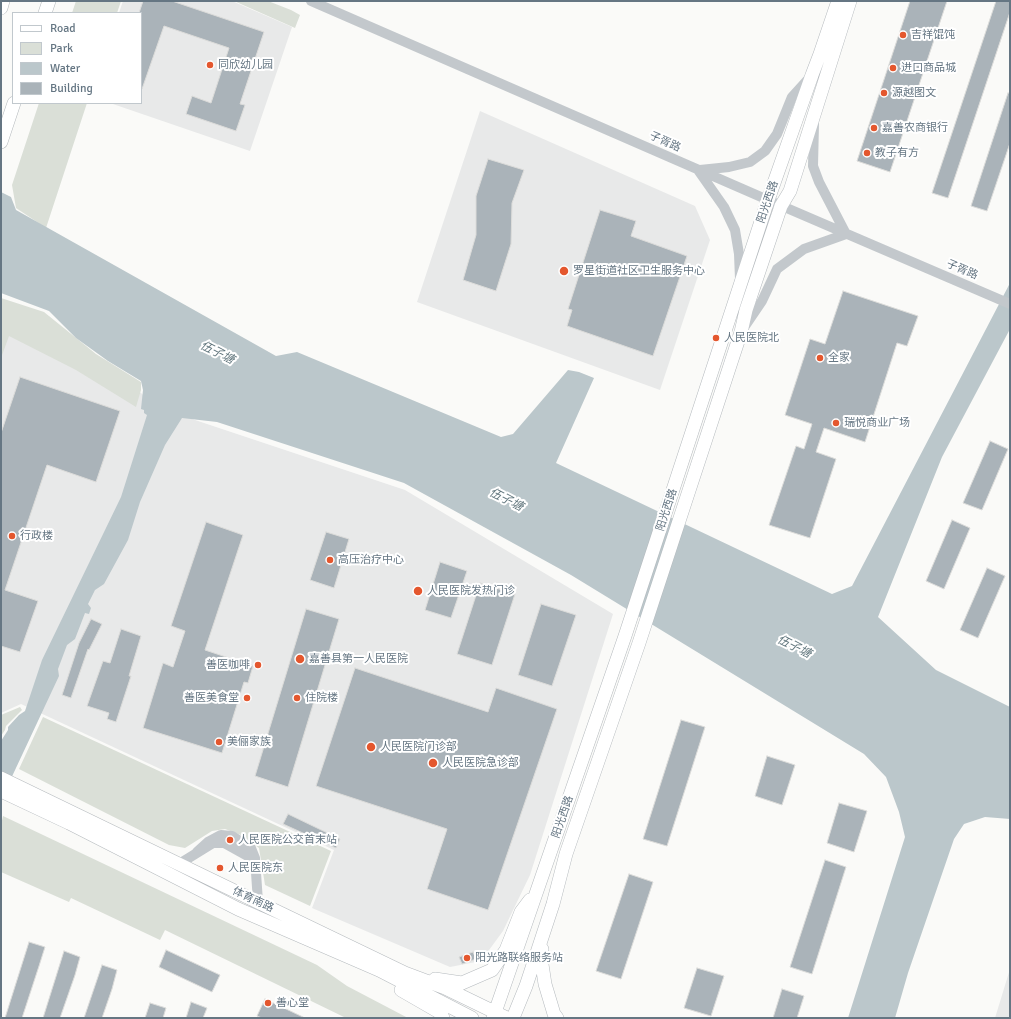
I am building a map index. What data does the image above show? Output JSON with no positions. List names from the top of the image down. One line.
{"streets":{"main road":["阳光西路","体育南路"],"street":["子胥路"]},"crossings":[["子胥路","阳光西路"],["阳光西路","体育南路"]],"water":["伍子塘"],"places":["吉祥馄饨","同欣幼儿园","进口商品城","源越图文","嘉善农商银行","教子有方","罗星街道社区卫生服务中心","人民医院北","全家","瑞悦商业广场","行政楼","高压治疗中心","人民医院发热门诊","嘉善县第一人民医院","善医咖啡","善医美食堂","住院楼","美俪家族","人民医院门诊部","人民医院急诊部","人民医院公交首末站","人民医院东","阳光路联络服务站","善心堂"],"legend":["Road","Park","Water","Building"]}
